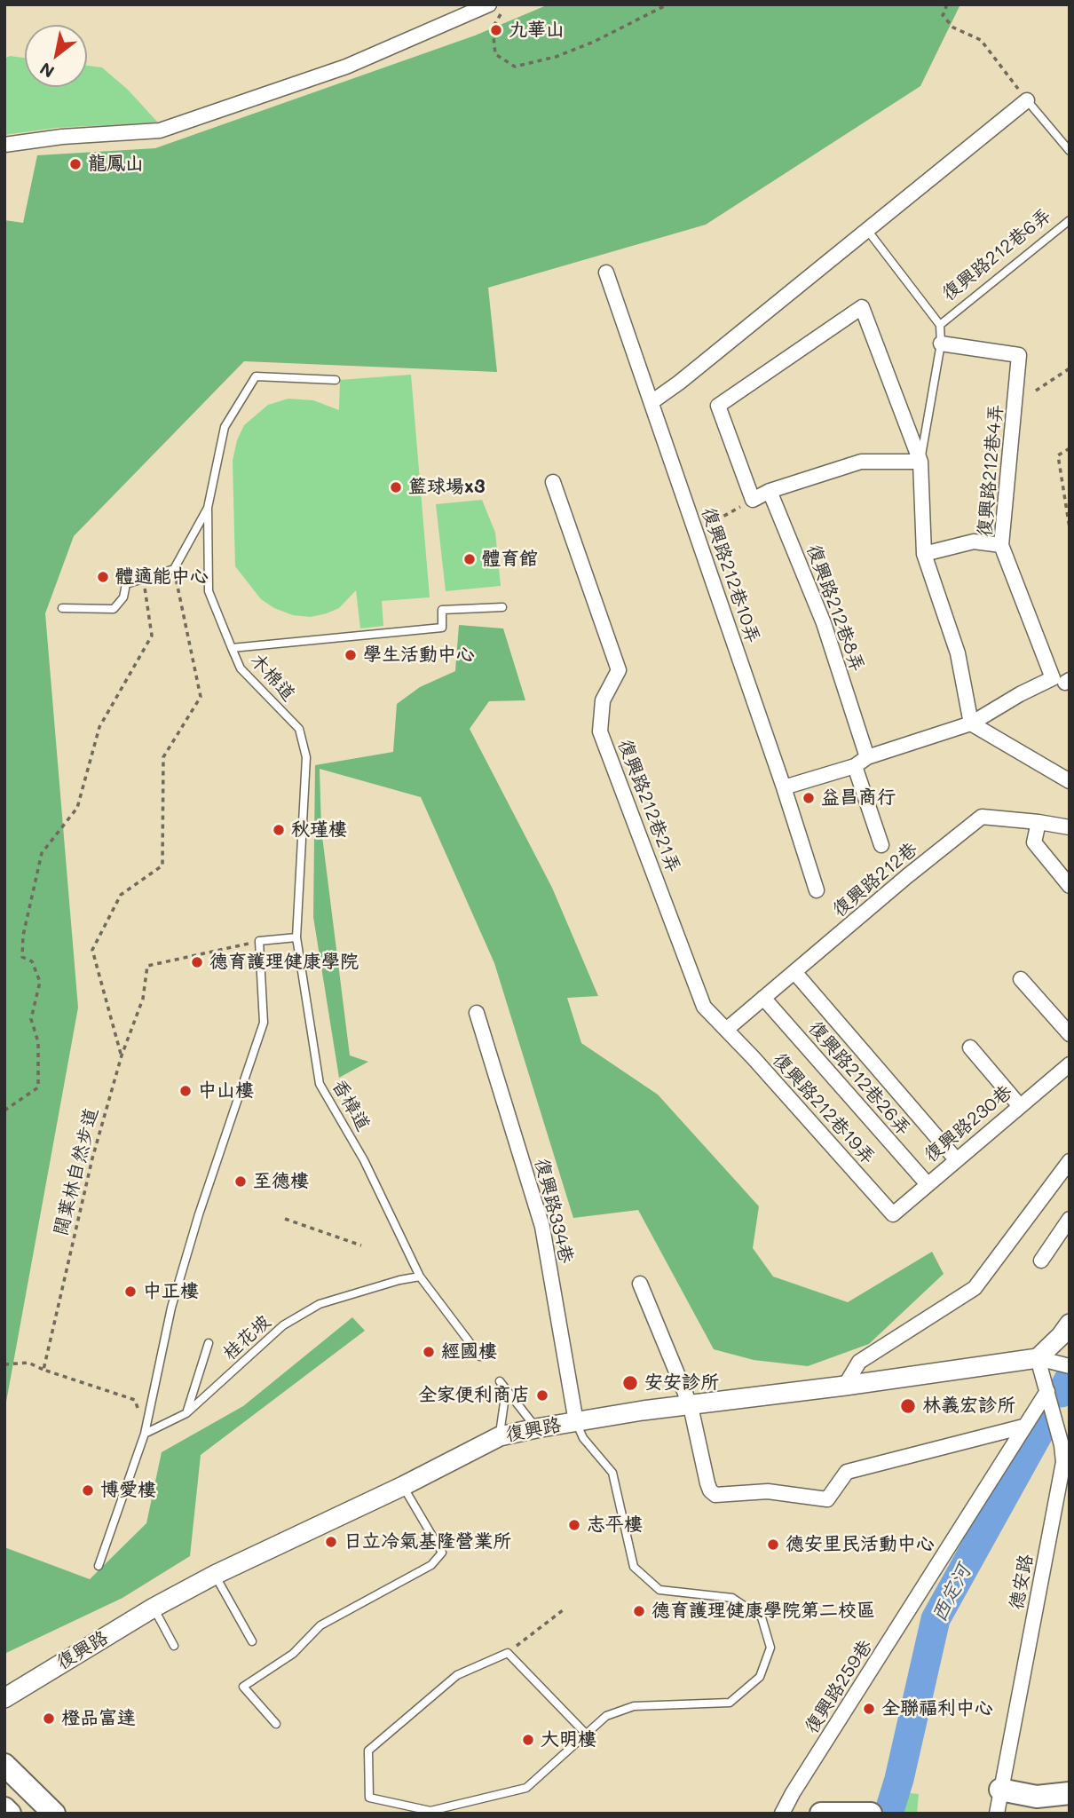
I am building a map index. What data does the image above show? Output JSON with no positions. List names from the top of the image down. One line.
{"streets":{"street":["復興路212巷6弄","復興路212巷4弄","復興路212巷10弄","復興路212巷8弄","復興路212巷21弄","復興路212巷","復興路212巷26弄","復興路212巷19弄","復興路230巷","復興路334巷","復興路","德安路","復興路259巷"],"lane":["木棉道","香樟道","桂花坡"],"path":["闊葉林自然步道"]},"crossings":[["復興路212巷6弄","復興路212巷4弄"],["木棉道","香樟道"],["復興路212巷21弄","復興路212巷"],["復興路212巷21弄","復興路212巷19弄"],["復興路212巷","復興路212巷26弄"],["復興路212巷","復興路212巷19弄"],["復興路212巷26弄","復興路230巷"],["香樟道","桂花坡"],["復興路212巷19弄","復興路230巷"],["復興路334巷","復興路"],["復興路","德安路"],["德安路","復興路259巷"]],"water":["西定河"],"places":["九華山","龍鳳山","籃球場x3","體育館","體適能中心","學生活動中心","益昌商行","秋瑾樓","德育護理健康學院","中山樓","至德樓","中正樓","經國樓","安安診所","全家便利商店","林義宏診所","博愛樓","志平樓","日立冷氣基隆營業所","德安里民活動中心","德育護理健康學院第二校區","全聯福利中心","橙品富達","大明樓"],"north":"bottom left"}
